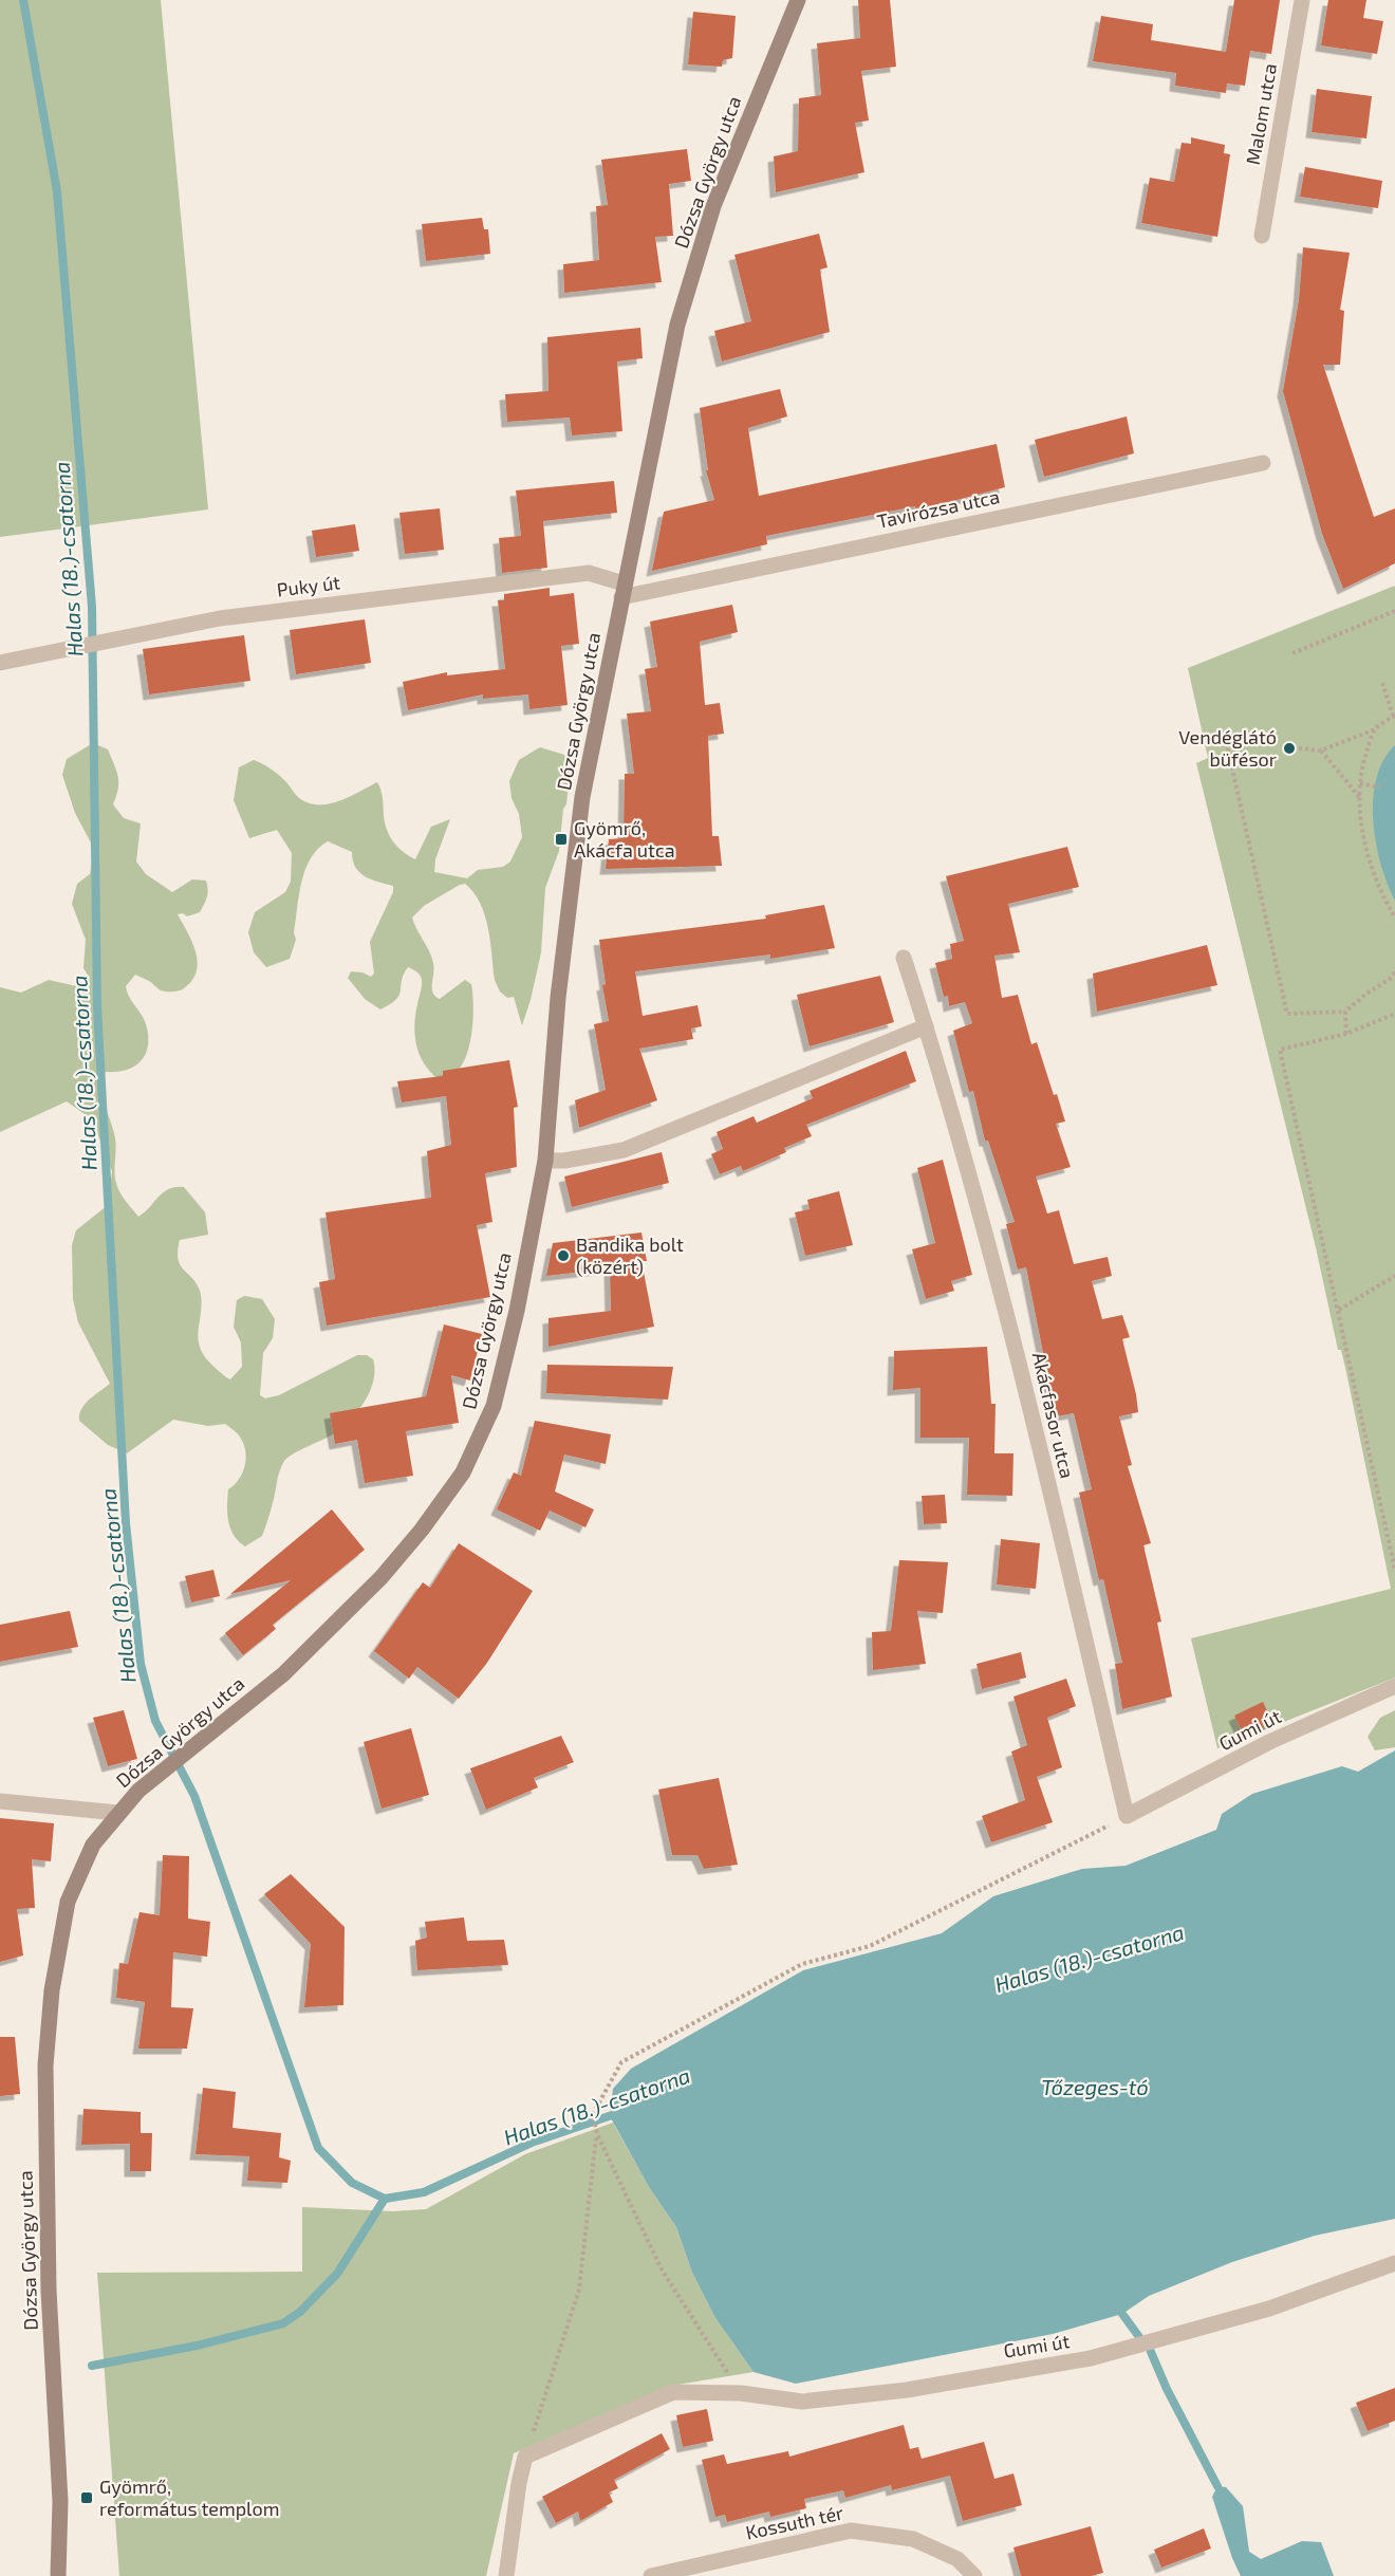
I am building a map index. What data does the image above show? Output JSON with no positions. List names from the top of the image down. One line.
{"streets":{"main road":["Dózsa György utca"],"street":["Malom utca","Tavirózsa utca","Puky út","Akácfasor utca","Gumi út","Kossuth tér"]},"crossings":[["Dózsa György utca","Tavirózsa utca"],["Dózsa György utca","Puky út"],["Tavirózsa utca","Puky út"],["Akácfasor utca","Gumi út"]],"water":["Halas (18.)-csatorna","Tőzeges-tó"],"places":{"other":["Vendéglátó büfésor","Bandika bolt (közért)"],"transit":["Gyömrő, Akácfa utca","Gyömrő, református templom"]}}
